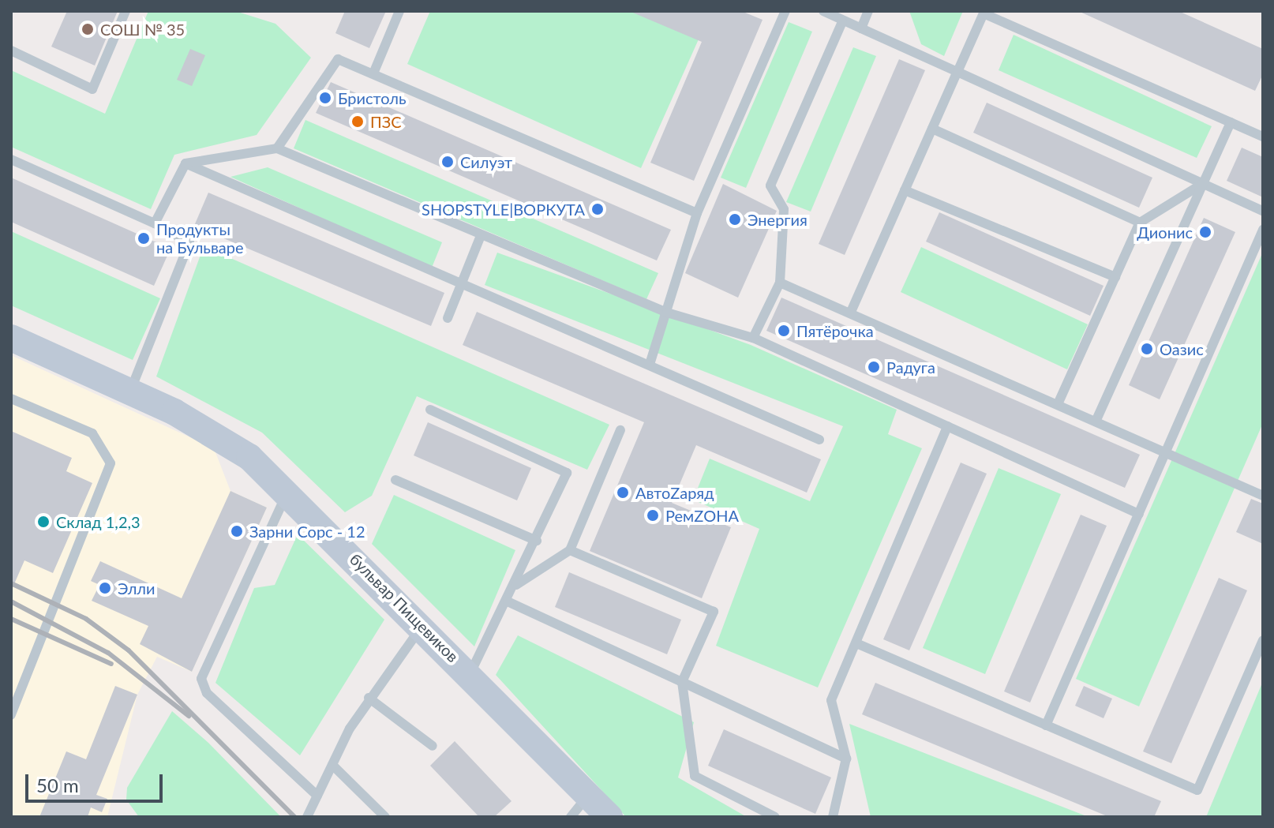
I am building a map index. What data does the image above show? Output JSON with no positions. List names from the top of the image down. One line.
{"streets":{"main road":["бульвар Пищевиков"]},"places":["СОШ № 35","Бристоль","ПЗС","Силуэт","SHOPSTYLE|ВОРКУТА","Энергия","Дионис","Продукты на Бульваре","Пятёрочка","Оазис","Радуга","АвтоZаряд","РемZОНА","Склад 1,2,3","Зарни Сорс - 12","Элли"],"scale_bar":"50 m"}
